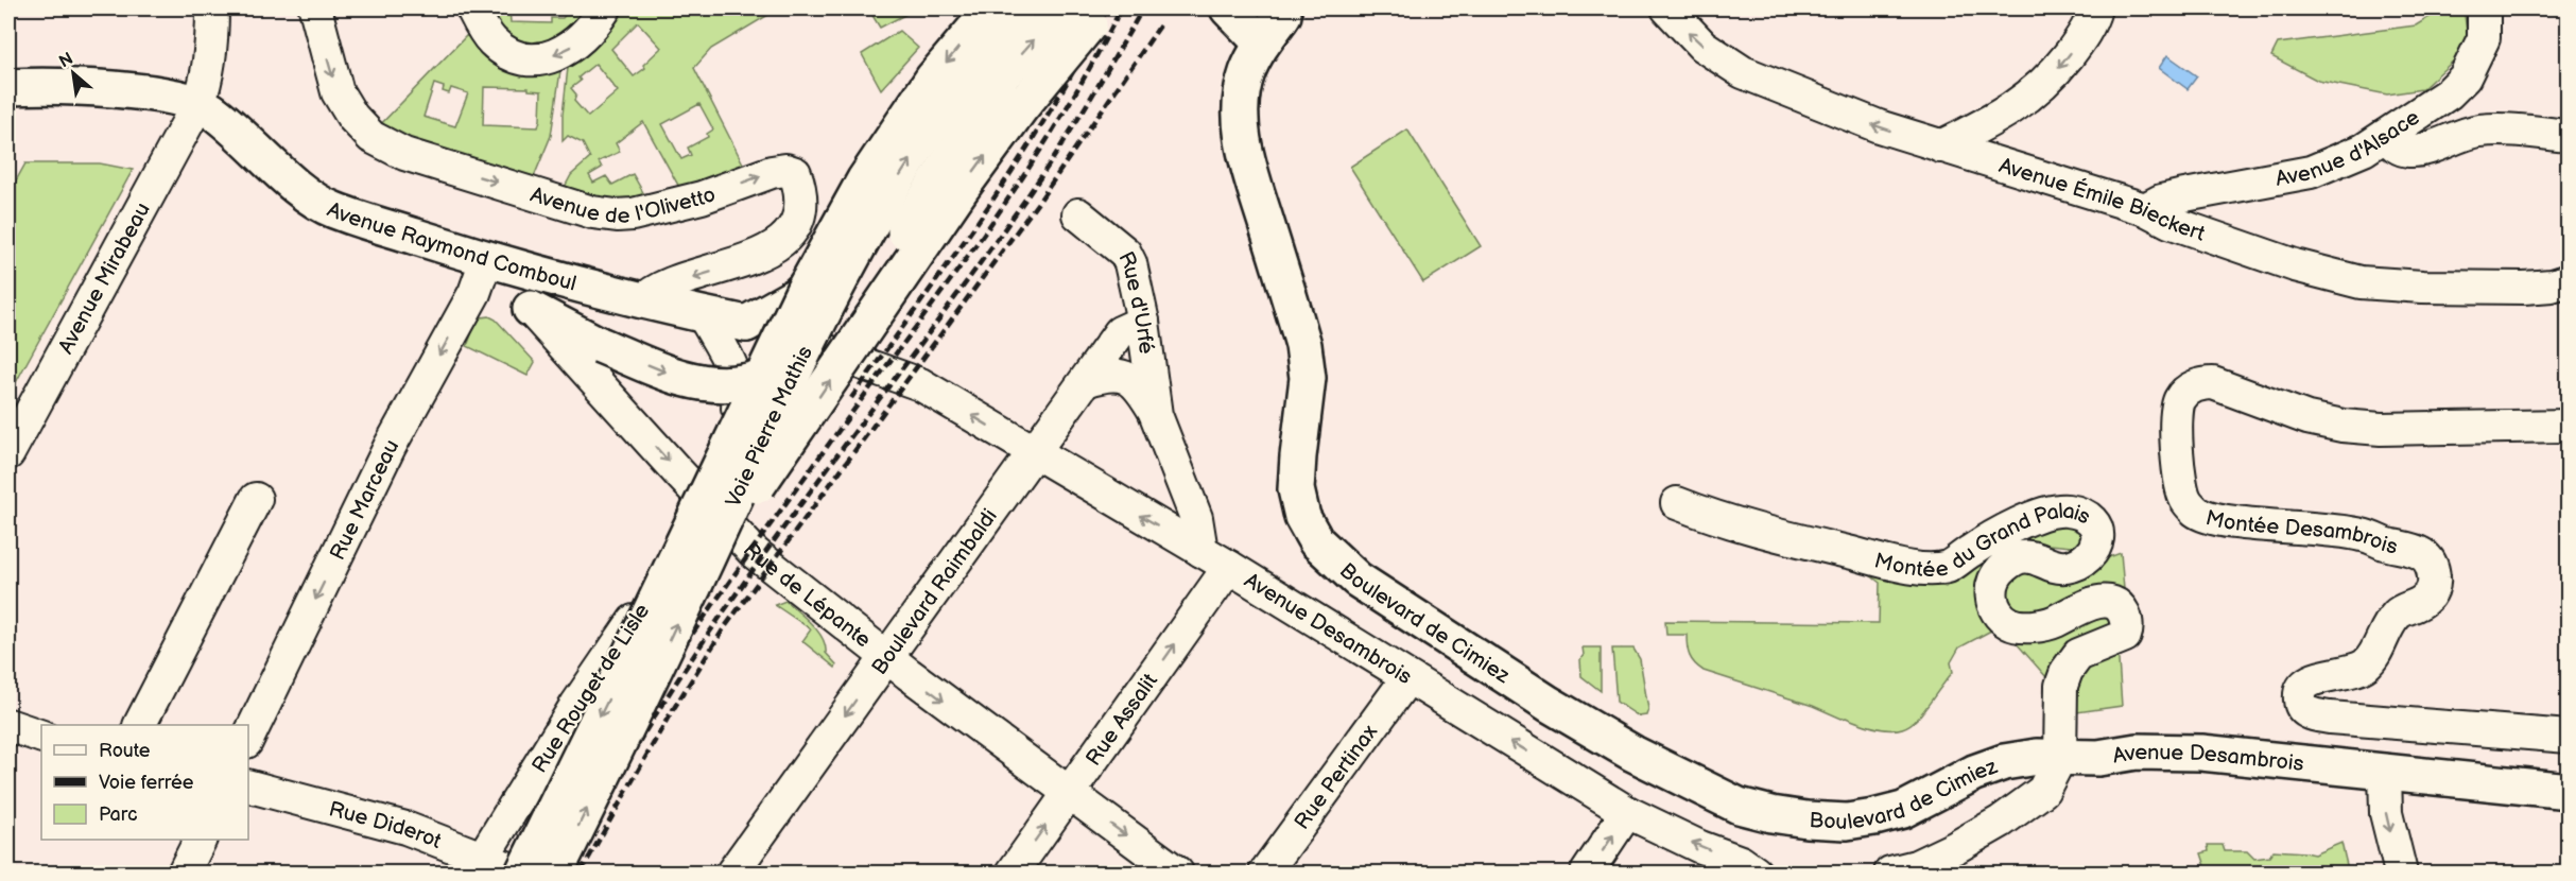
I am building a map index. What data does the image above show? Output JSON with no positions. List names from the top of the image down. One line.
{"streets":{"main road":["Avenue Raymond Comboul","Voie Pierre Mathis","Rue de Lépante","Boulevard de Cimiez","Avenue Desambrois"],"street":["Avenue d'Alsace","Avenue de l'Olivetto","Avenue Émile Bieckert","Avenue Mirabeau","Rue d'Urfé","Rue Marceau","Montée Desambrois","Montée du Grand Palais","Boulevard Raimbaldi","Rue Rouget de Lisle","Rue Assalit","Rue Pertinax","Rue Diderot"]},"crossings":[["Avenue d'Alsace","Avenue Émile Bieckert"],["Avenue de l'Olivetto","Avenue Raymond Comboul"],["Avenue Raymond Comboul","Avenue Mirabeau"],["Avenue Raymond Comboul","Rue Marceau"],["Avenue Raymond Comboul","Rue de Lépante"],["Avenue Raymond Comboul","Avenue Desambrois"],["Rue d'Urfé","Boulevard Raimbaldi"],["Rue d'Urfé","Avenue Desambrois"],["Voie Pierre Mathis","Rue Diderot"],["Rue Marceau","Rue de Lépante"],["Montée du Grand Palais","Boulevard de Cimiez"],["Montée du Grand Palais","Avenue Desambrois"],["Boulevard Raimbaldi","Rue de Lépante"],["Boulevard Raimbaldi","Avenue Desambrois"],["Rue de Lépante","Rue Rouget de Lisle"],["Rue de Lépante","Rue Assalit"],["Boulevard de Cimiez","Avenue Desambrois"],["Avenue Desambrois","Rue Assalit"],["Avenue Desambrois","Rue Pertinax"],["Rue Rouget de Lisle","Rue Diderot"]],"one_way":["Boulevard Raimbaldi","Rue de Lépante","Avenue Desambrois","Rue Assalit"],"legend":["Route","Voie ferrée","Parc"],"north":"top left"}
